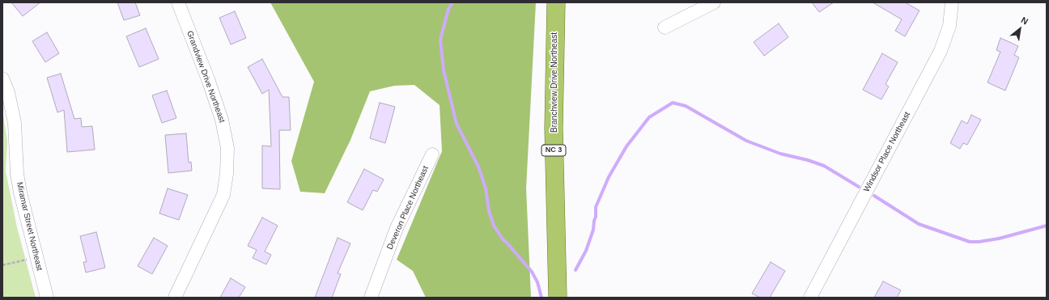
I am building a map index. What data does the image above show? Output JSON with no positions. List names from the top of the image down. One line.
{"streets":{"main road":["Branchview Drive Northeast","NC 3"],"street":["Grandview Drive Northeast","Windsor Place Northeast","Deveron Place Northeast","Miramar Street Northeast"]},"north":"top right"}
